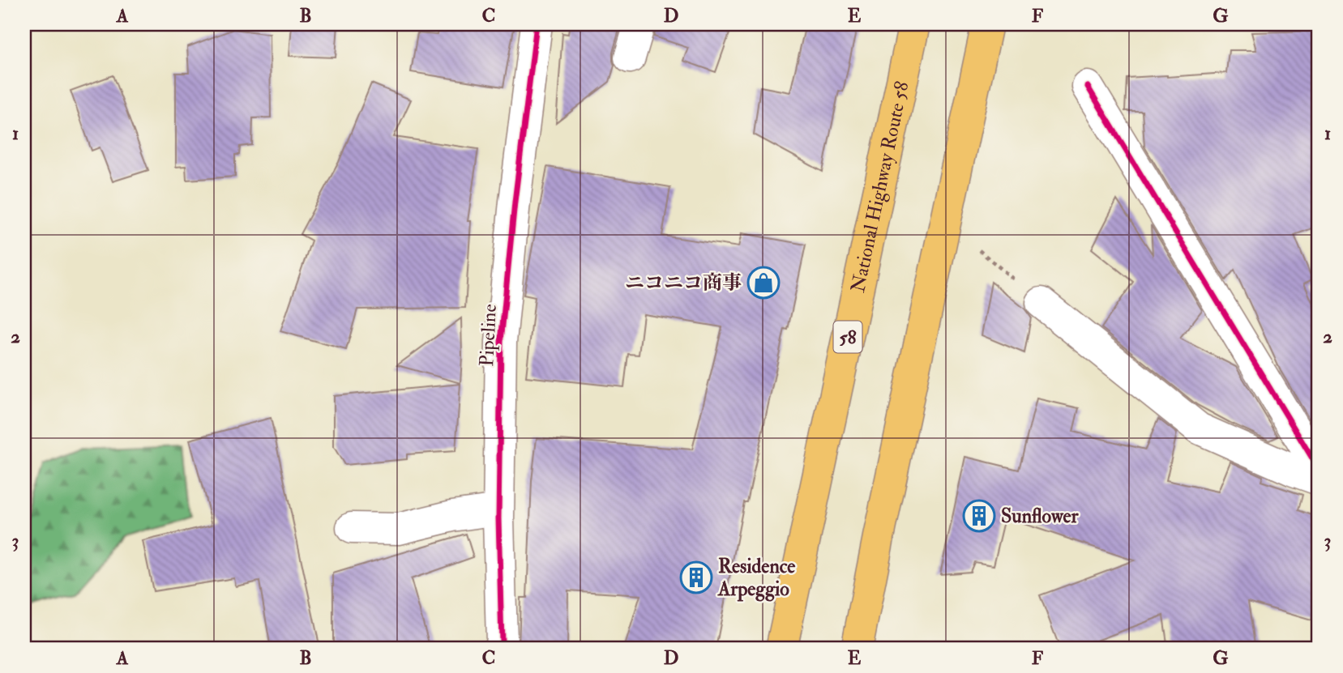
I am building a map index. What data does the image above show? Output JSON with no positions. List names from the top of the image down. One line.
{"streets":{"highway":["National Highway Route 58","58"],"street":["Pipeline"]},"places":{"shop":["ニコニコ商事"],"building":["Sunflower","Residence Arpeggio"]},"grid":{"columns":["A","B","C","D","E","F","G"],"rows":["1","2","3"]}}
